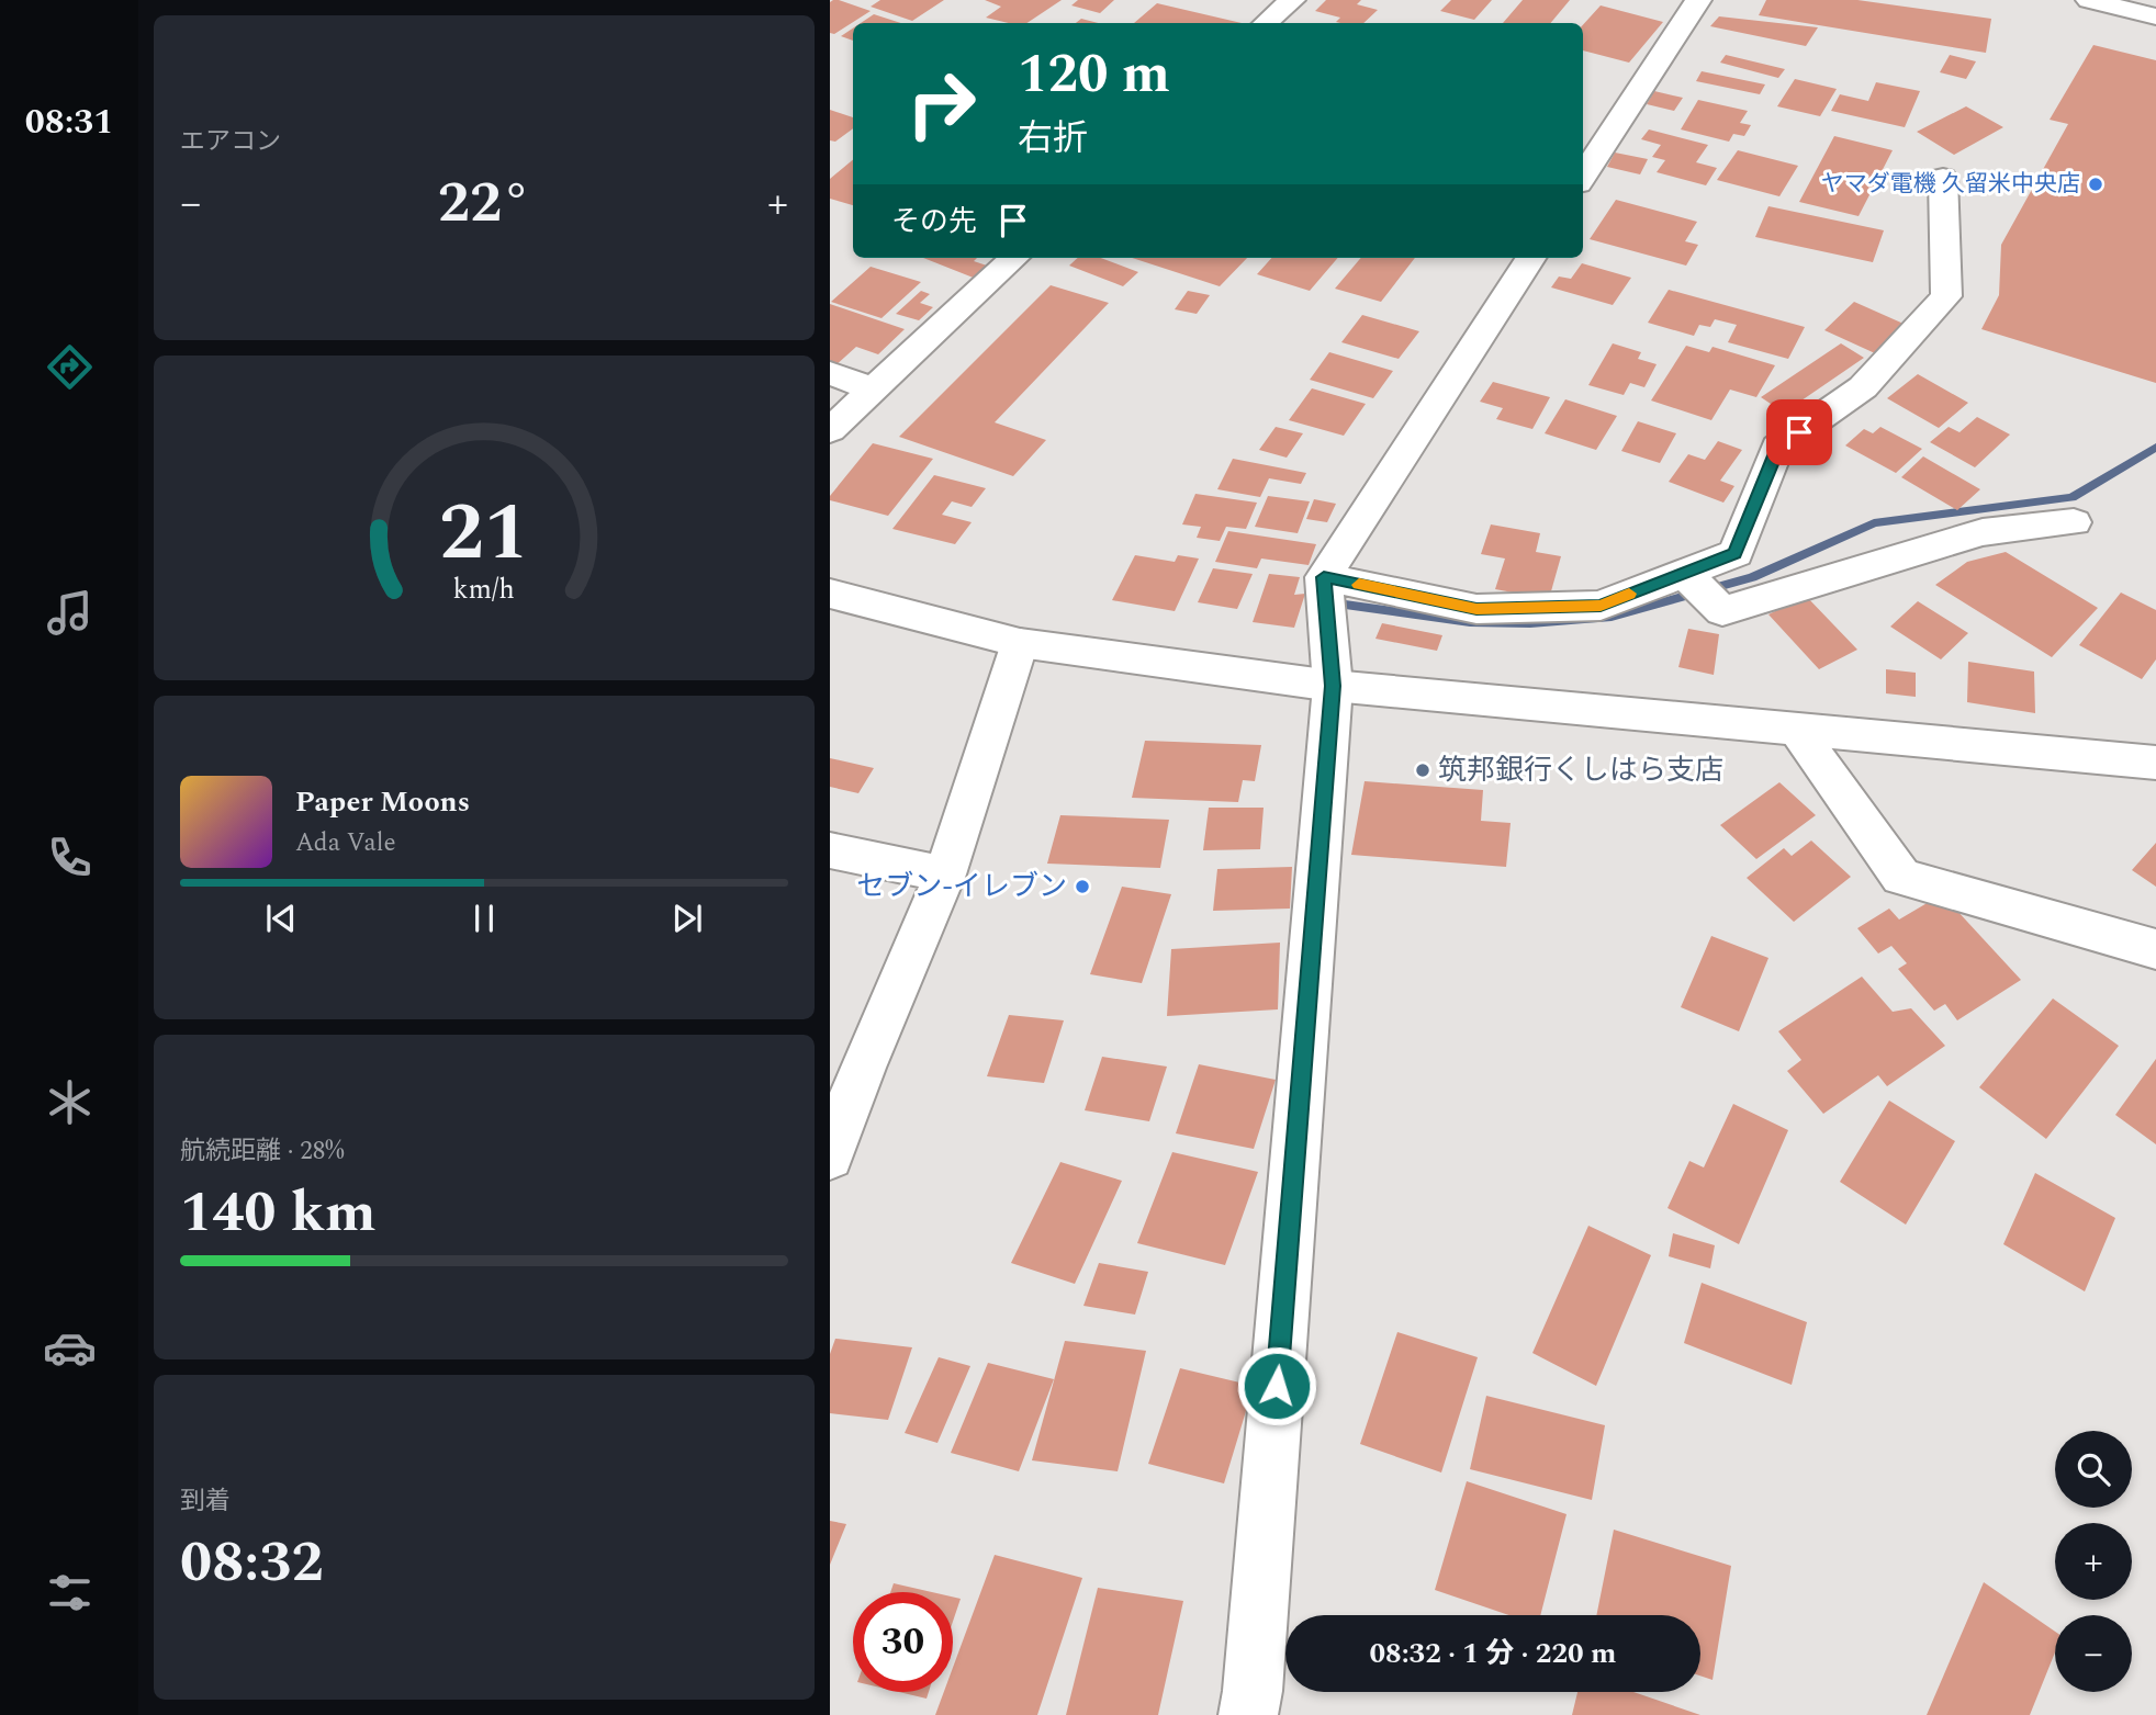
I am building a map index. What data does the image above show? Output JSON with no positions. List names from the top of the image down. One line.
{"places":["ヤマダ電機 久留米中央店","筑邦銀行くしはら支店","セブン-イレブン"],"page":{"tabs":"08:31","tile":["エアコン",["航続距離 · 28%","140 km"],["到着","08:32"]],"turn":["120 m","右折"],"heat":["−","22°","+"],"then":"その先","song":["Paper Moons","Ada Vale"],"map_buttons":["+","−"],"limit":"30","trip":"08:32 · 1 分 · 220 m","gauge":["21","km/h"]}}
